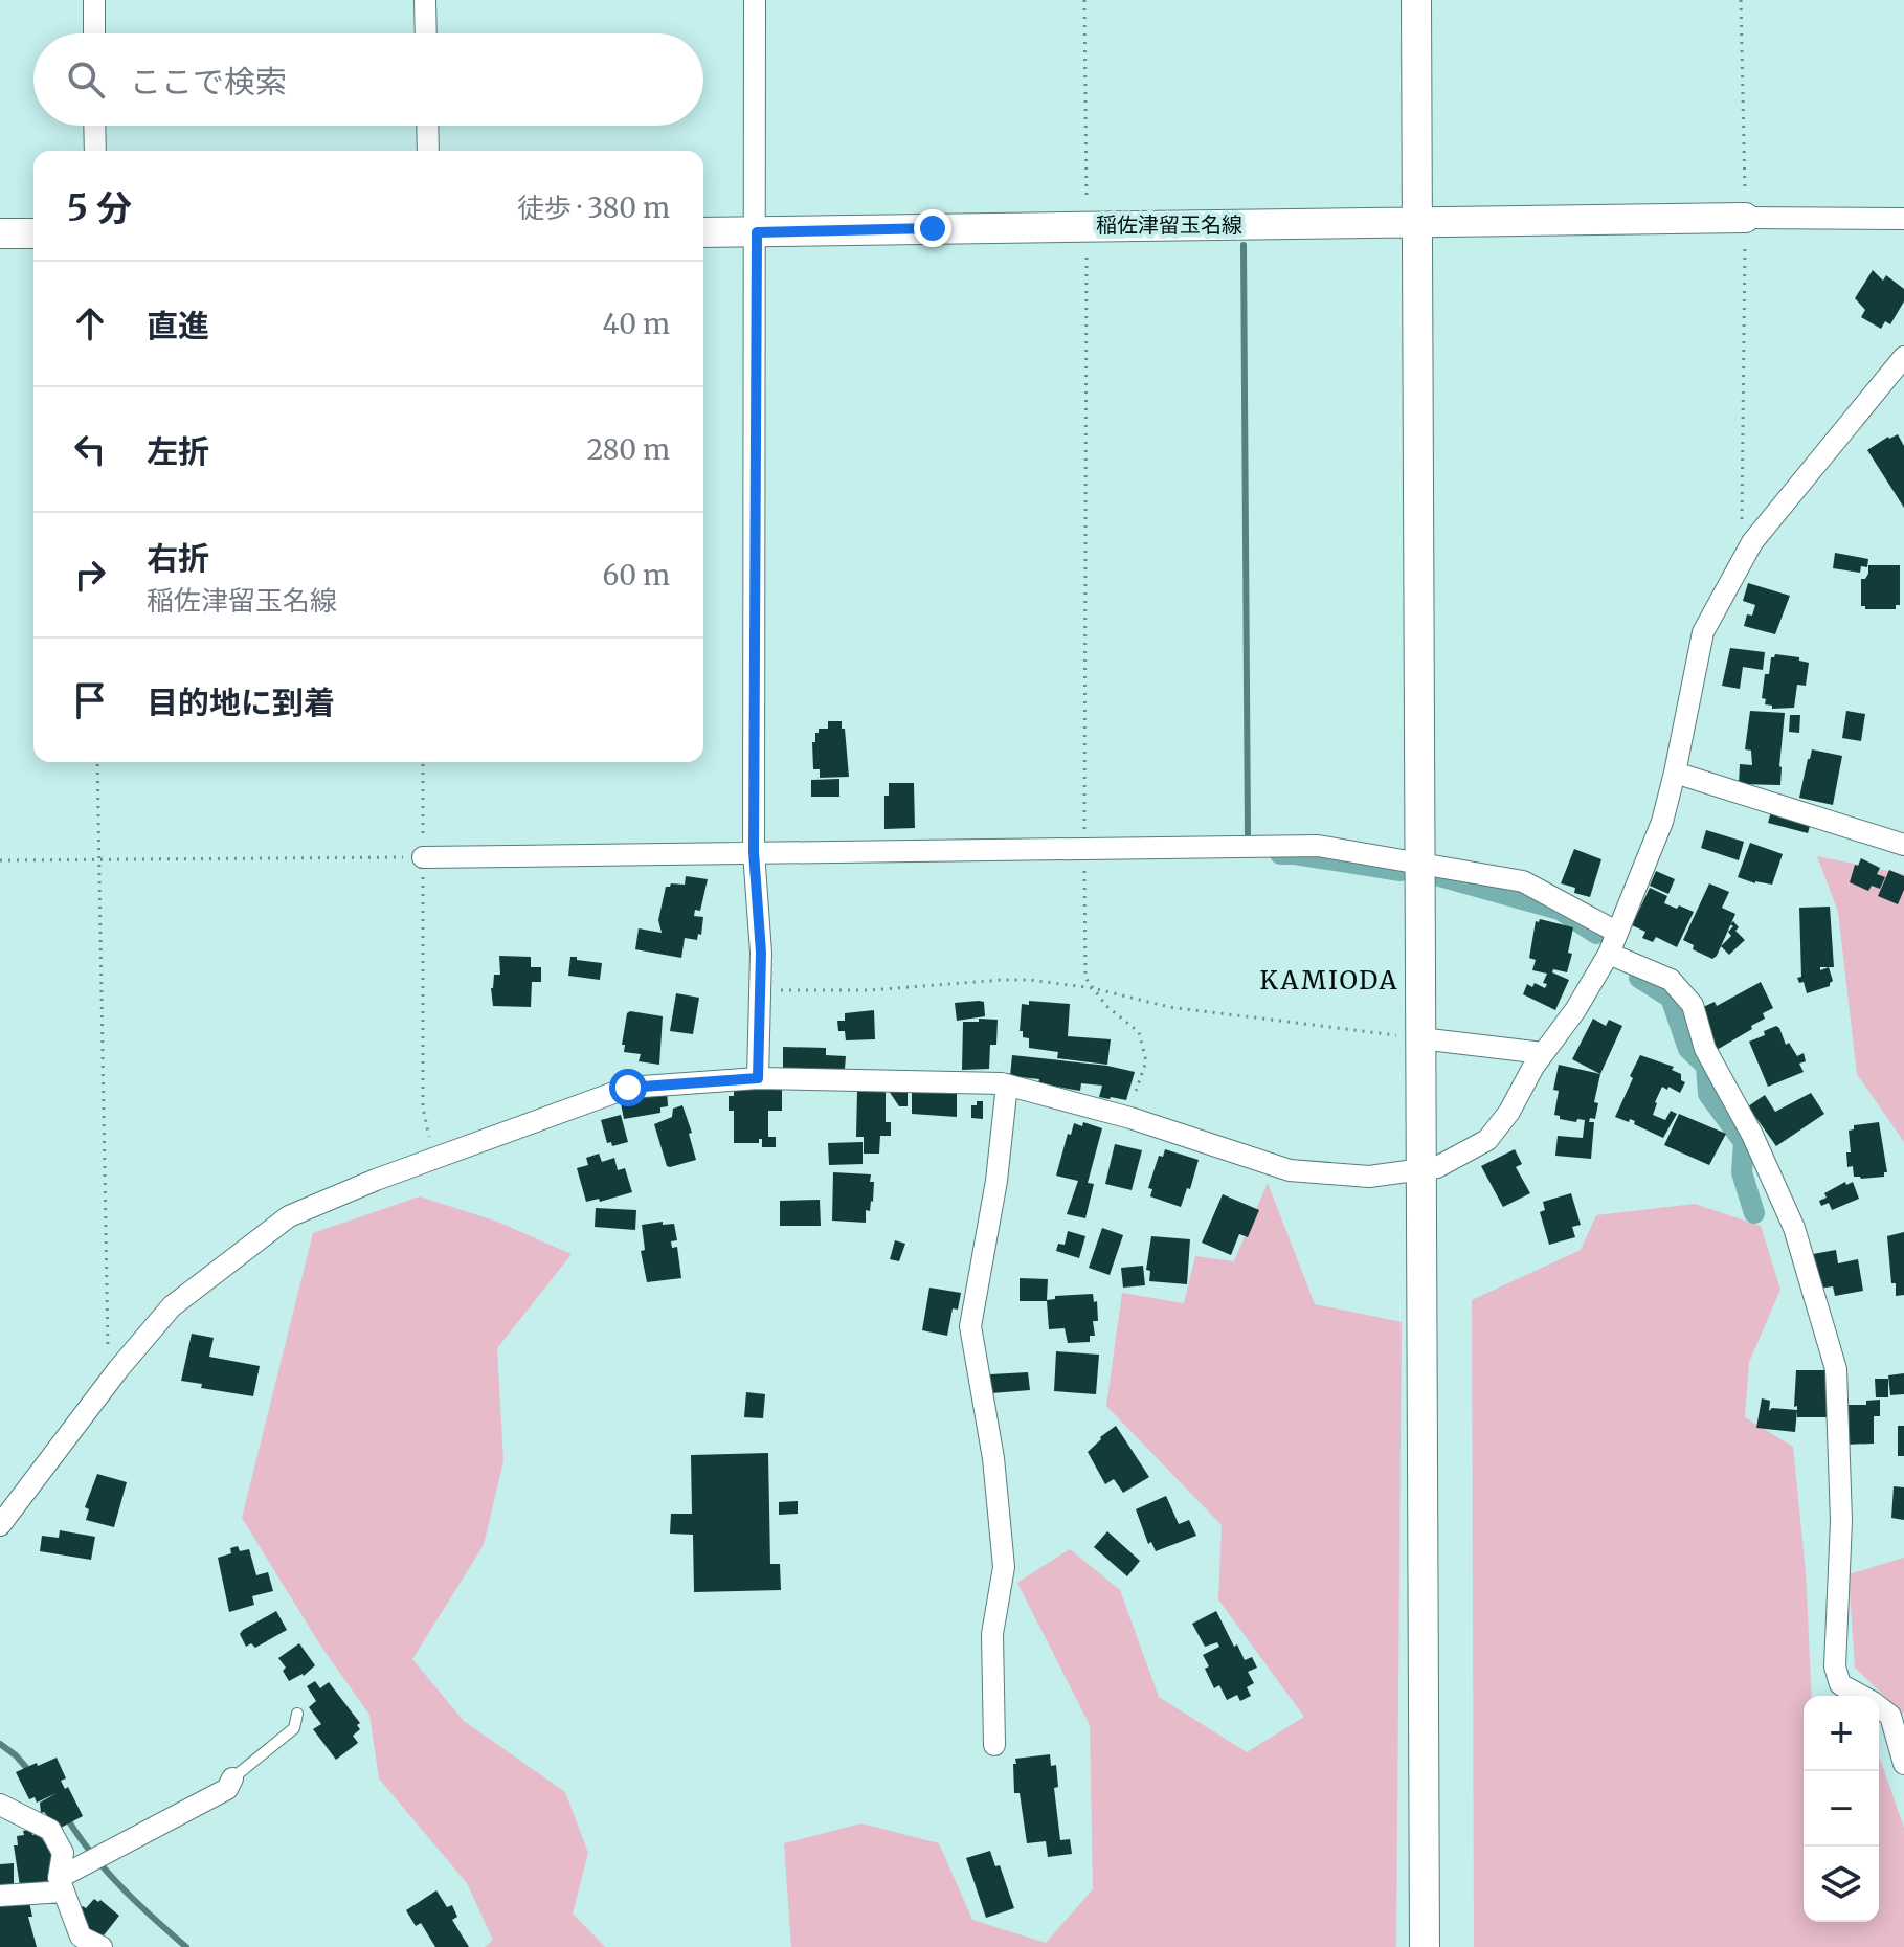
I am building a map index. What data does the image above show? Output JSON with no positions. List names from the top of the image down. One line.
{"streets":{"street":["稲佐津留玉名線"]},"districts":["KAMIODA"],"page":{"search":"ここで検索","heading":["5 分","徒歩 · 380 m"],"list":[["直進","40 m"],["左折","280 m"],["右折","稲佐津留玉名線","60 m"],"目的地に到着"],"map_buttons":["+","−"]}}
